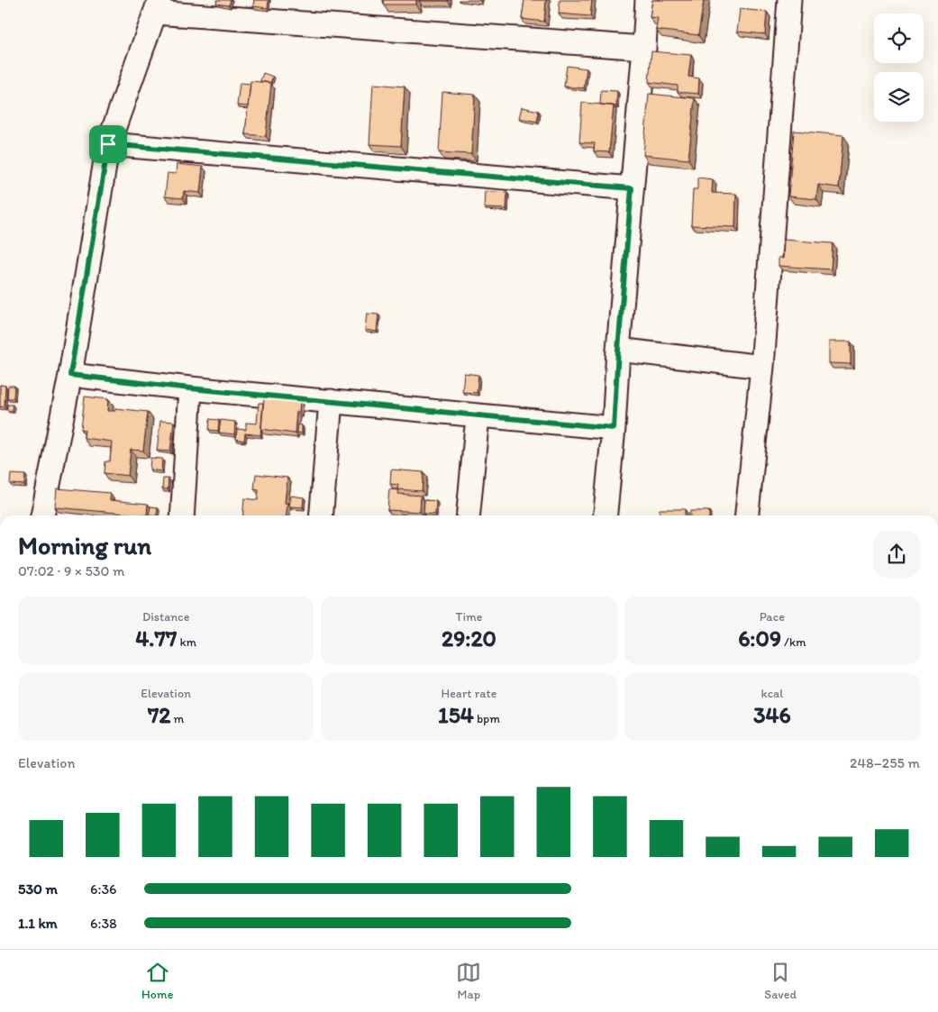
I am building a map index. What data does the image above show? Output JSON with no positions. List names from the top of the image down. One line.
{"page":{"heading":["Morning run","07:02 · 9 × 530 m"],"stats":[["Distance","4.77 km"],["Time","29:20"],["Pace","6:09 /km"],["Elevation","72 m"],["Heart rate","154 bpm"],["kcal","346"]],"chart":["Elevation","248–255 m"],"list":[{"name":"530 m","note":"6:36"},{"name":"1.1 km","note":"6:38"}],"tabs":["Home","Map","Saved"]}}
